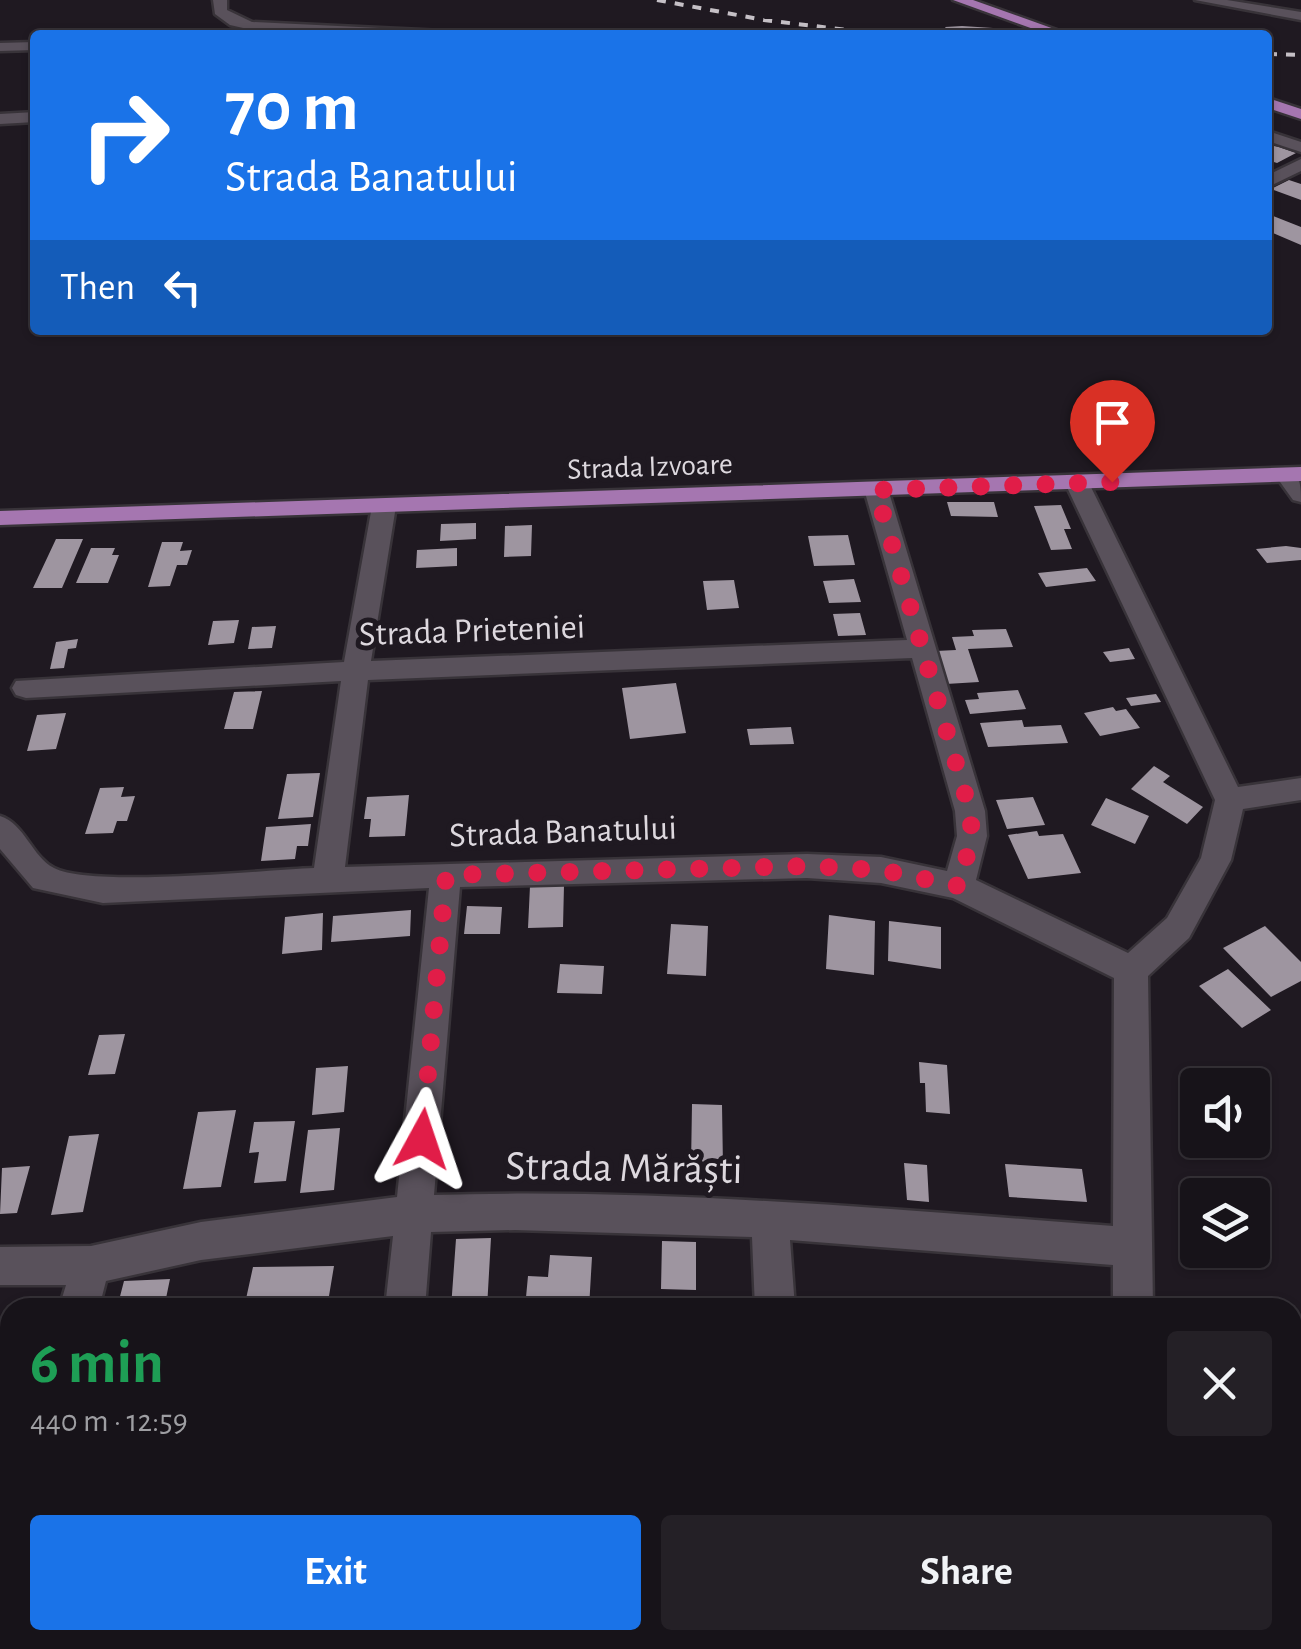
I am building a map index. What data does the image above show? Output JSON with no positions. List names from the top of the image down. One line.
{"streets":{"main road":["Strada Izvoare"],"street":["Strada Prieteniei","Strada Banatului","Strada Mărăști"]},"page":{"turn":["70 m","Strada Banatului"],"then":"Then","heading":["6 min","440 m · 12:59"],"buttons":["Exit","Share"]}}
